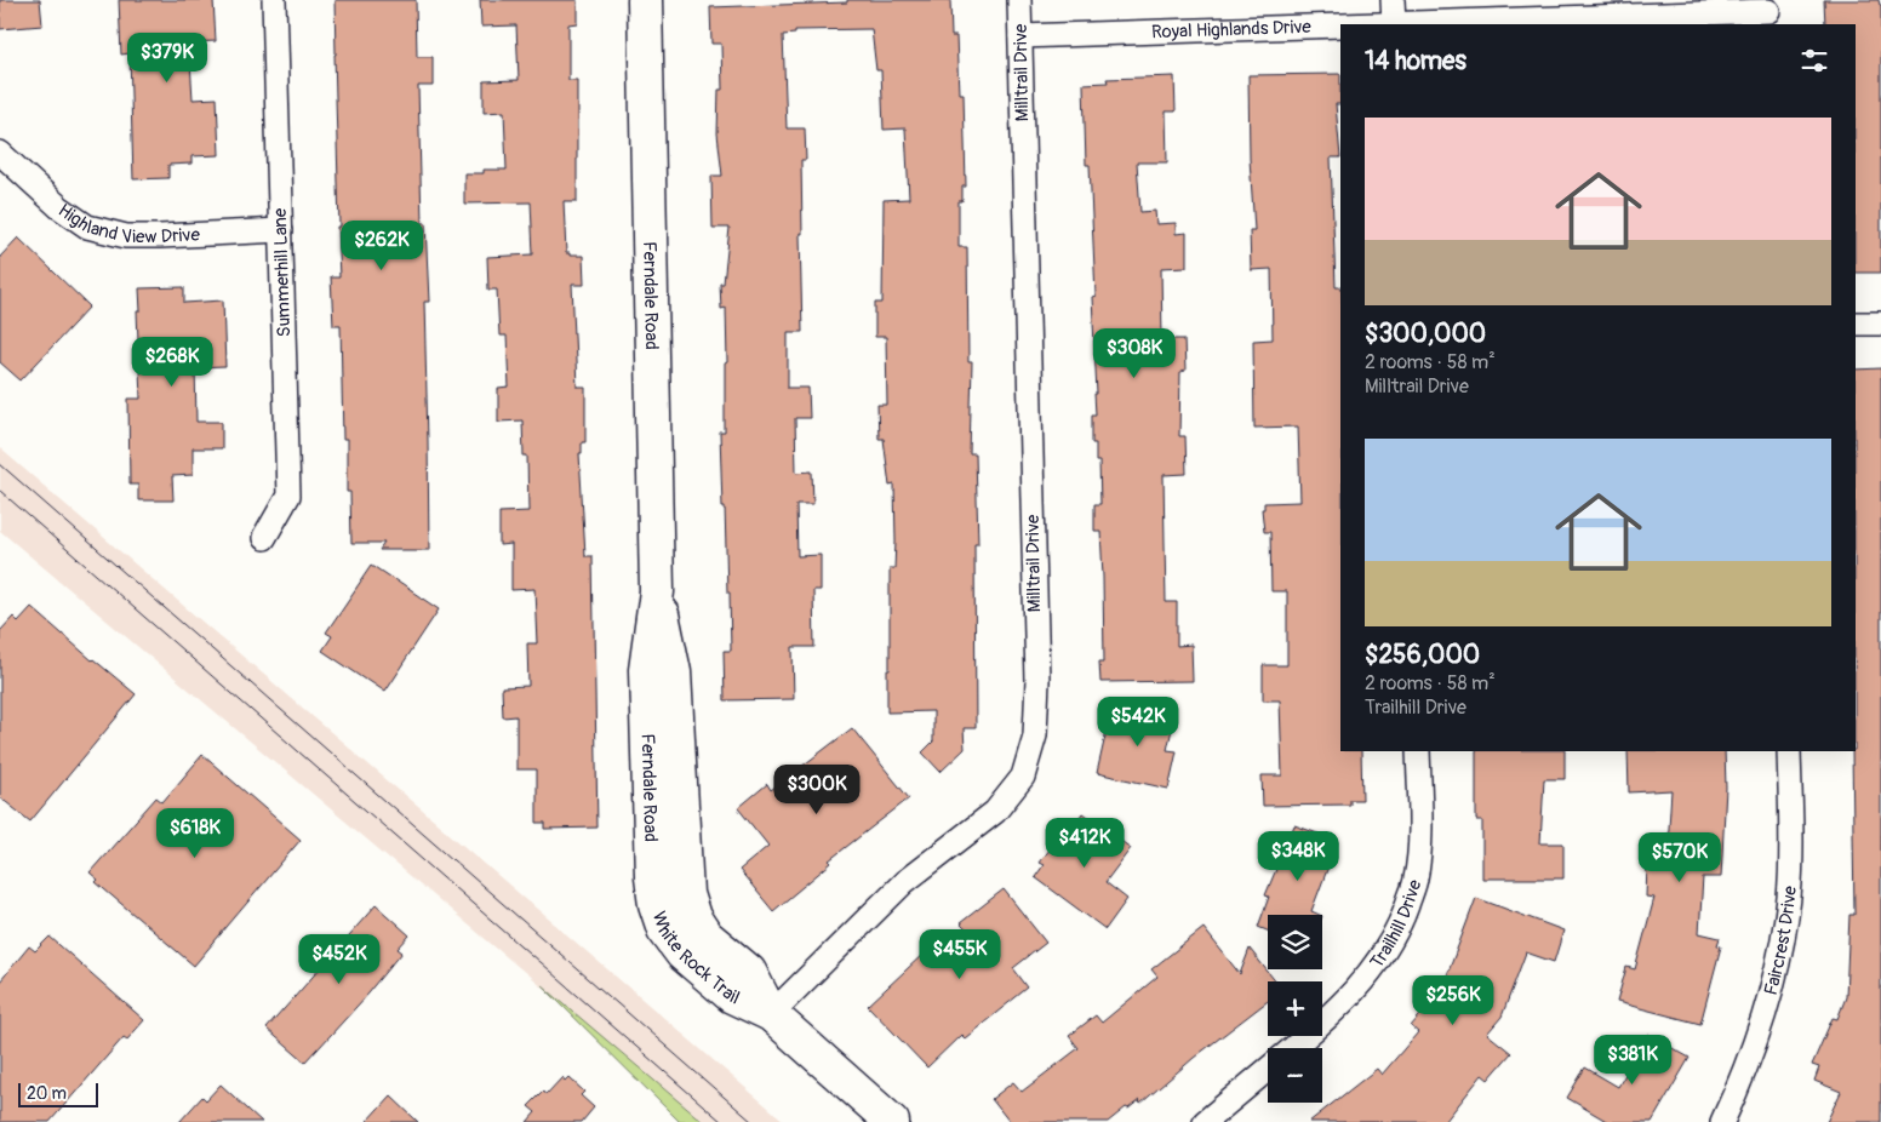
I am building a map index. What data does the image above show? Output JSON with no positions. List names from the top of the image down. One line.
{"streets":{"street":["Royal Highlands Drive","Milltrail Drive","Highland View Drive","Summerhill Lane","Ferndale Road","Trailhill Drive","Faircrest Drive","White Rock Trail"]},"crossings":[["Royal Highlands Drive","Milltrail Drive"],["Milltrail Drive","White Rock Trail"],["Highland View Drive","Summerhill Lane"],["Ferndale Road","White Rock Trail"]],"scale_bar":"20 m","page":{"heading":"14 homes","price":["$379K","$262K","$308K","$268K","$542K","$300K","$618K","$412K","$348K","$570K","$455K","$452K","$256K","$381K"],"list":[{"name":"$300,000","note":"2 rooms · 58 m² · Milltrail Drive"},{"name":"$256,000","note":"2 rooms · 58 m² · Trailhill Drive"}],"map_buttons":["+","−"],"scale":"20 m"}}
